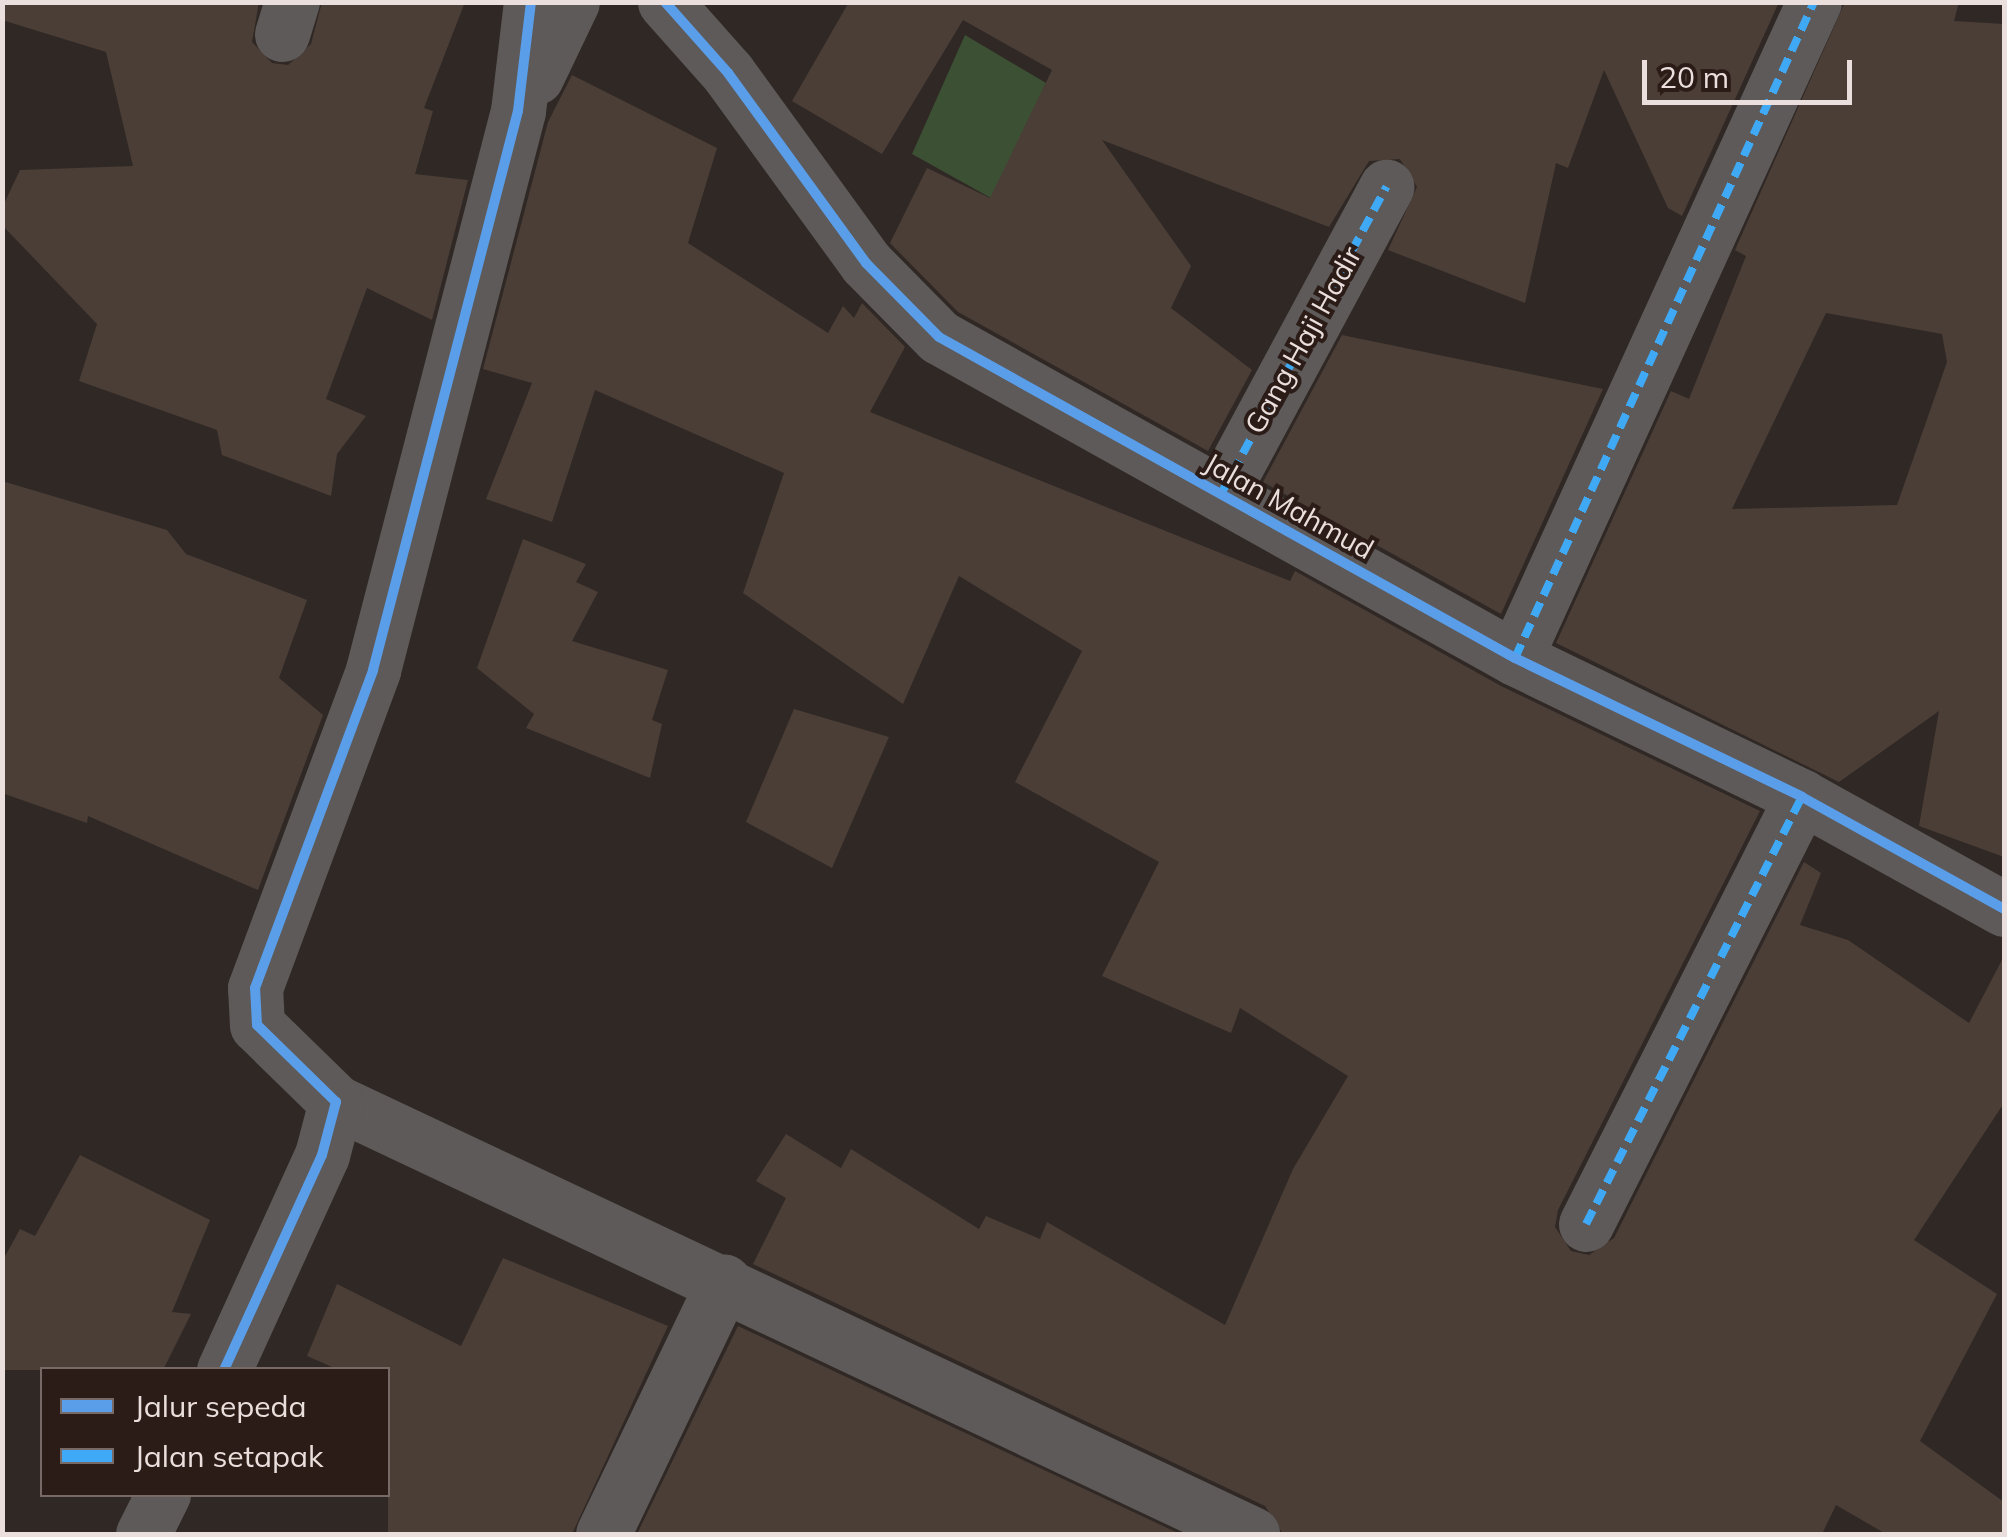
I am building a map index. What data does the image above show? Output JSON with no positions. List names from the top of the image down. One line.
{"streets":{"street":["Gang Haji Hadir","Jalan Mahmud"]},"crossings":[["Gang Haji Hadir","Jalan Mahmud"]],"legend":["Jalur sepeda","Jalan setapak"],"scale_bar":"20 m"}
